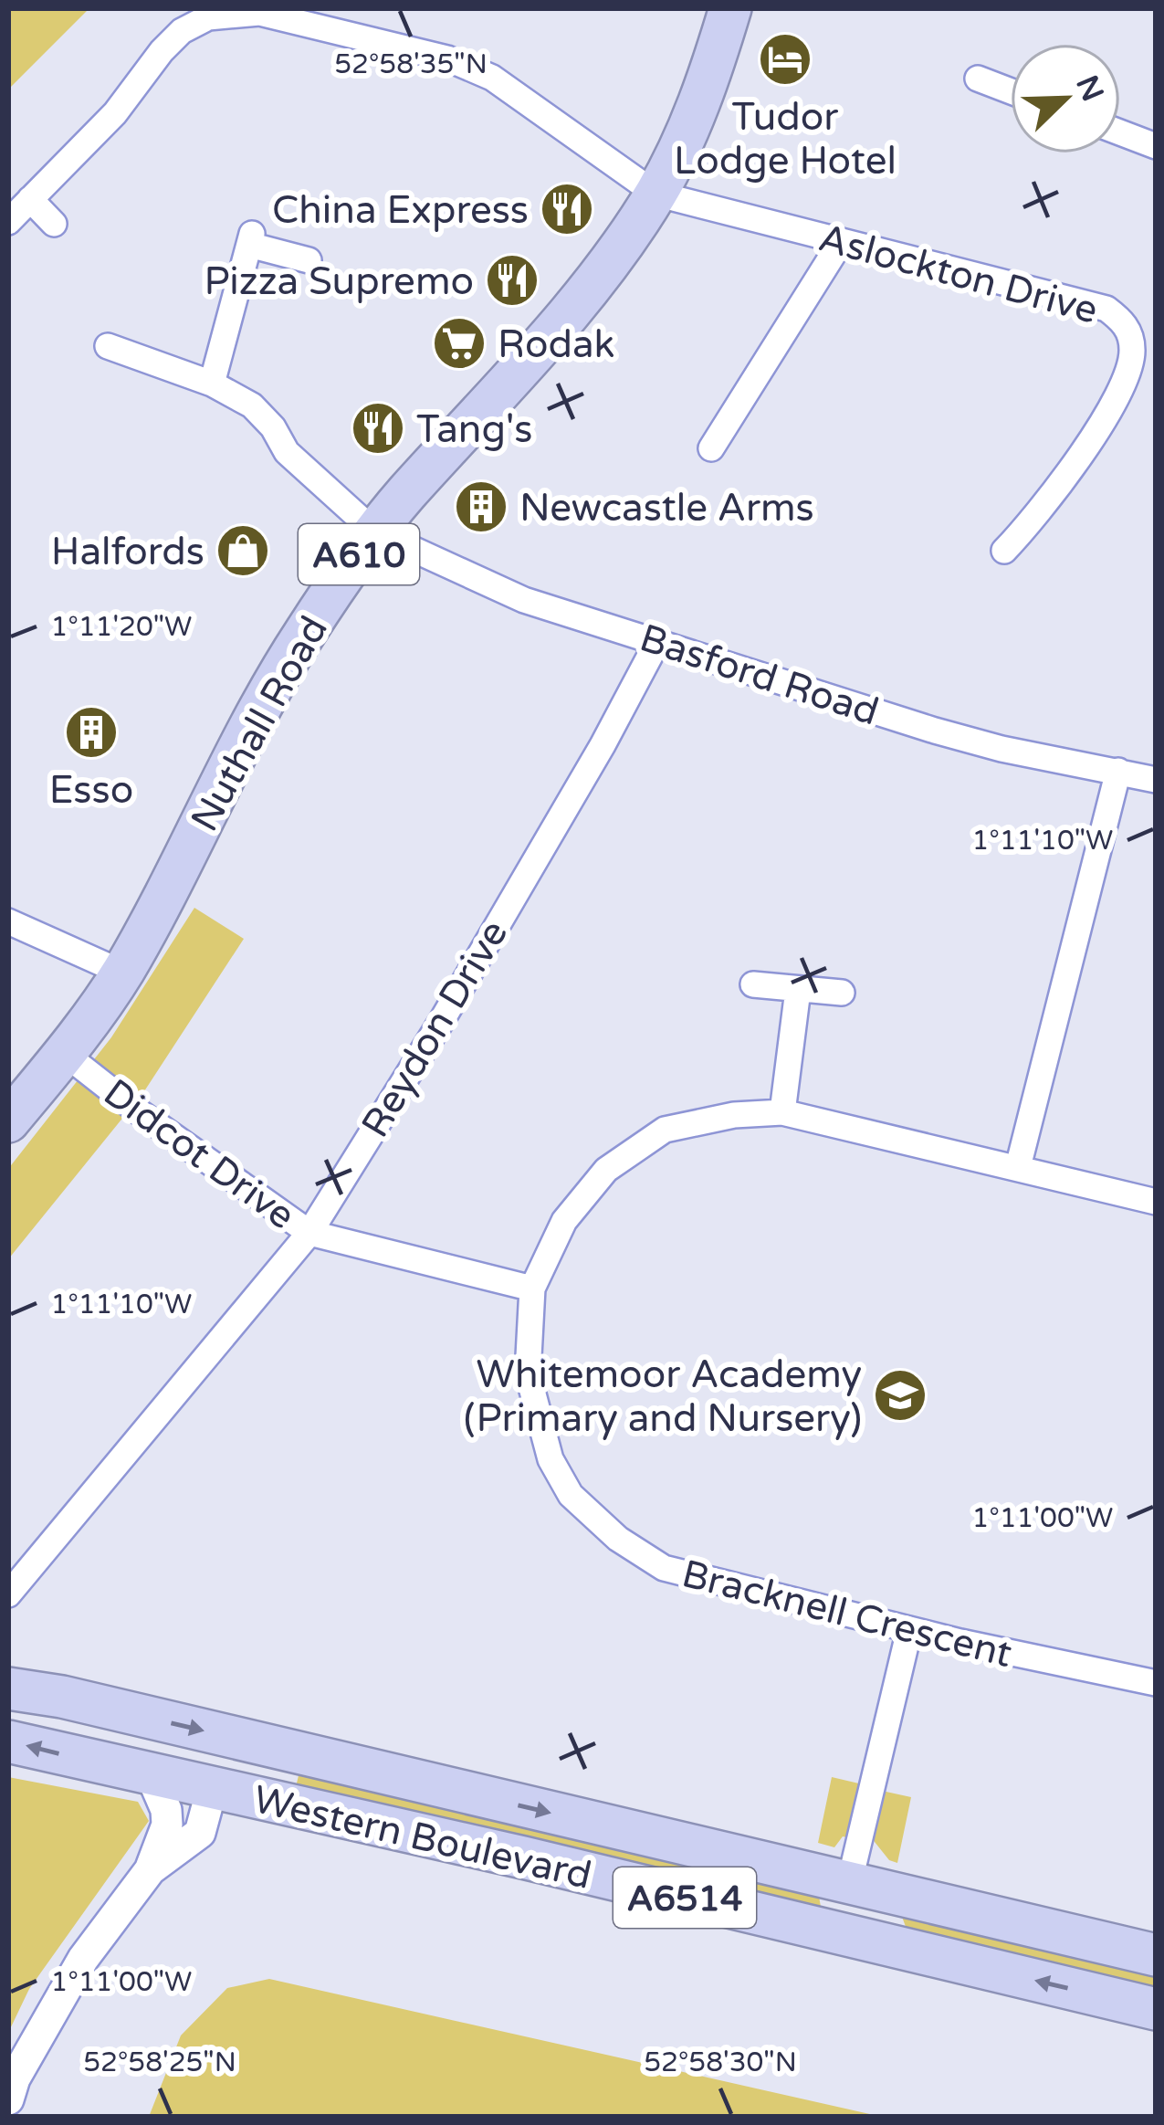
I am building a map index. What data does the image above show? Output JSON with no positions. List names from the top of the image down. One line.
{"streets":{"highway":["A610","Nuthall Road","Western Boulevard","A6514"],"street":["Aslockton Drive","Basford Road","Reydon Drive","Didcot Drive","Bracknell Crescent"]},"crossings":[["Aslockton Drive","Nuthall Road"],["Basford Road","Nuthall Road"],["Basford Road","Reydon Drive"],["Nuthall Road","Didcot Drive"],["Reydon Drive","Didcot Drive"],["Didcot Drive","Bracknell Crescent"]],"places":{"hotel":["Tudor Lodge Hotel"],"restaurant":["China Express","Pizza Supremo","Tang's"],"supermarket":["Rodak"],"building":["Newcastle Arms","Esso"],"shop":["Halfords"],"school or university":["Whitemoor Academy (Primary and Nursery)"]},"north":"top right","coordinates":["52°58'35\"N","1°11'20\"W","1°11'10\"W","1°11'00\"W","52°58'25\"N","52°58'30\"N"]}
